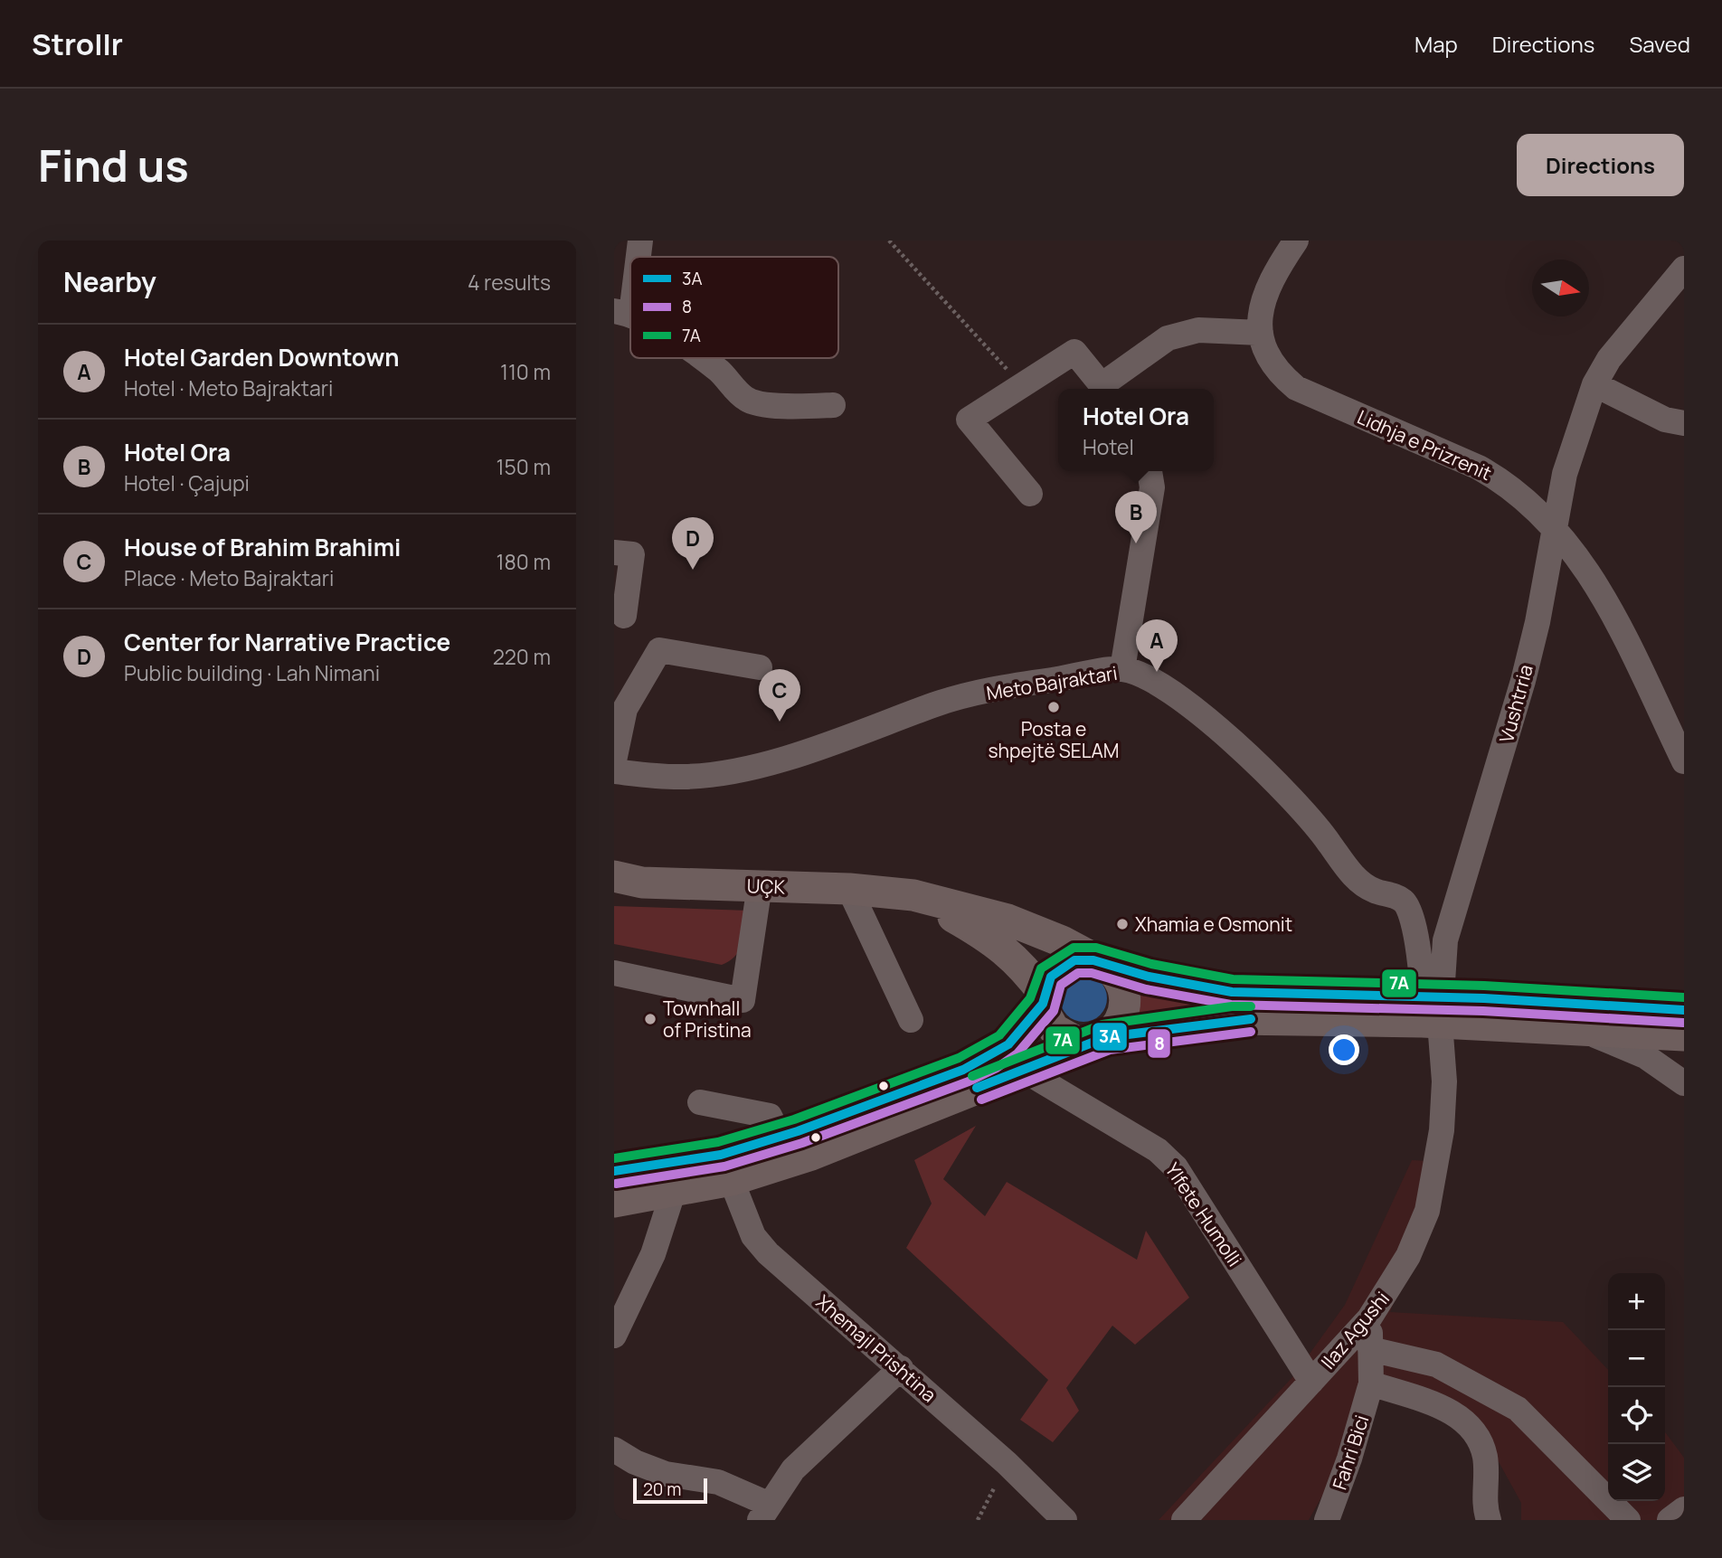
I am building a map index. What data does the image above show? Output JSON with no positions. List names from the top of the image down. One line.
{"streets":{"main road":["UÇK"],"street":["Lidhja e Prizrenit","Meto Bajraktari","Vushtrria","Ylfete Humolli","Ilaz Agushi","Xhemajl Prishtina","Fahri Bici"]},"crossings":[["Lidhja e Prizrenit","Vushtrria"],["Meto Bajraktari","Vushtrria"],["Meto Bajraktari","Ilaz Agushi"],["Vushtrria","Ilaz Agushi"],["Ylfete Humolli","Ilaz Agushi"],["Ilaz Agushi","Fahri Bici"]],"places":["Posta e shpejtë SELAM","Xhamia e Osmonit","Townhall of Pristina"],"lines":["transit line 7A","transit line 3A","transit line 8"],"legend":["3A","8","7A"],"scale_bar":"20 m","north":"right","page":{"header":"Strollr","nav":["Map","Directions","Saved"],"buttons":"Directions","title":"Find us","heading":["Nearby","4 results"],"list":[{"mark":"A","name":"Hotel Garden Downtown","note":"Hotel · Meto Bajraktari","value":"110 m"},{"mark":"B","name":"Hotel Ora","note":"Hotel · Çajupi","value":"150 m"},{"mark":"C","name":"House of Brahim Brahimi","note":"Place · Meto Bajraktari","value":"180 m"},{"mark":"D","name":"Center for Narrative Practice","note":"Public building · Lah Nimani","value":"220 m"}],"popup":["Hotel Ora","Hotel"],"pins":["B","D","A","C"],"map_buttons":["+","−"],"scale":"20 m"}}
